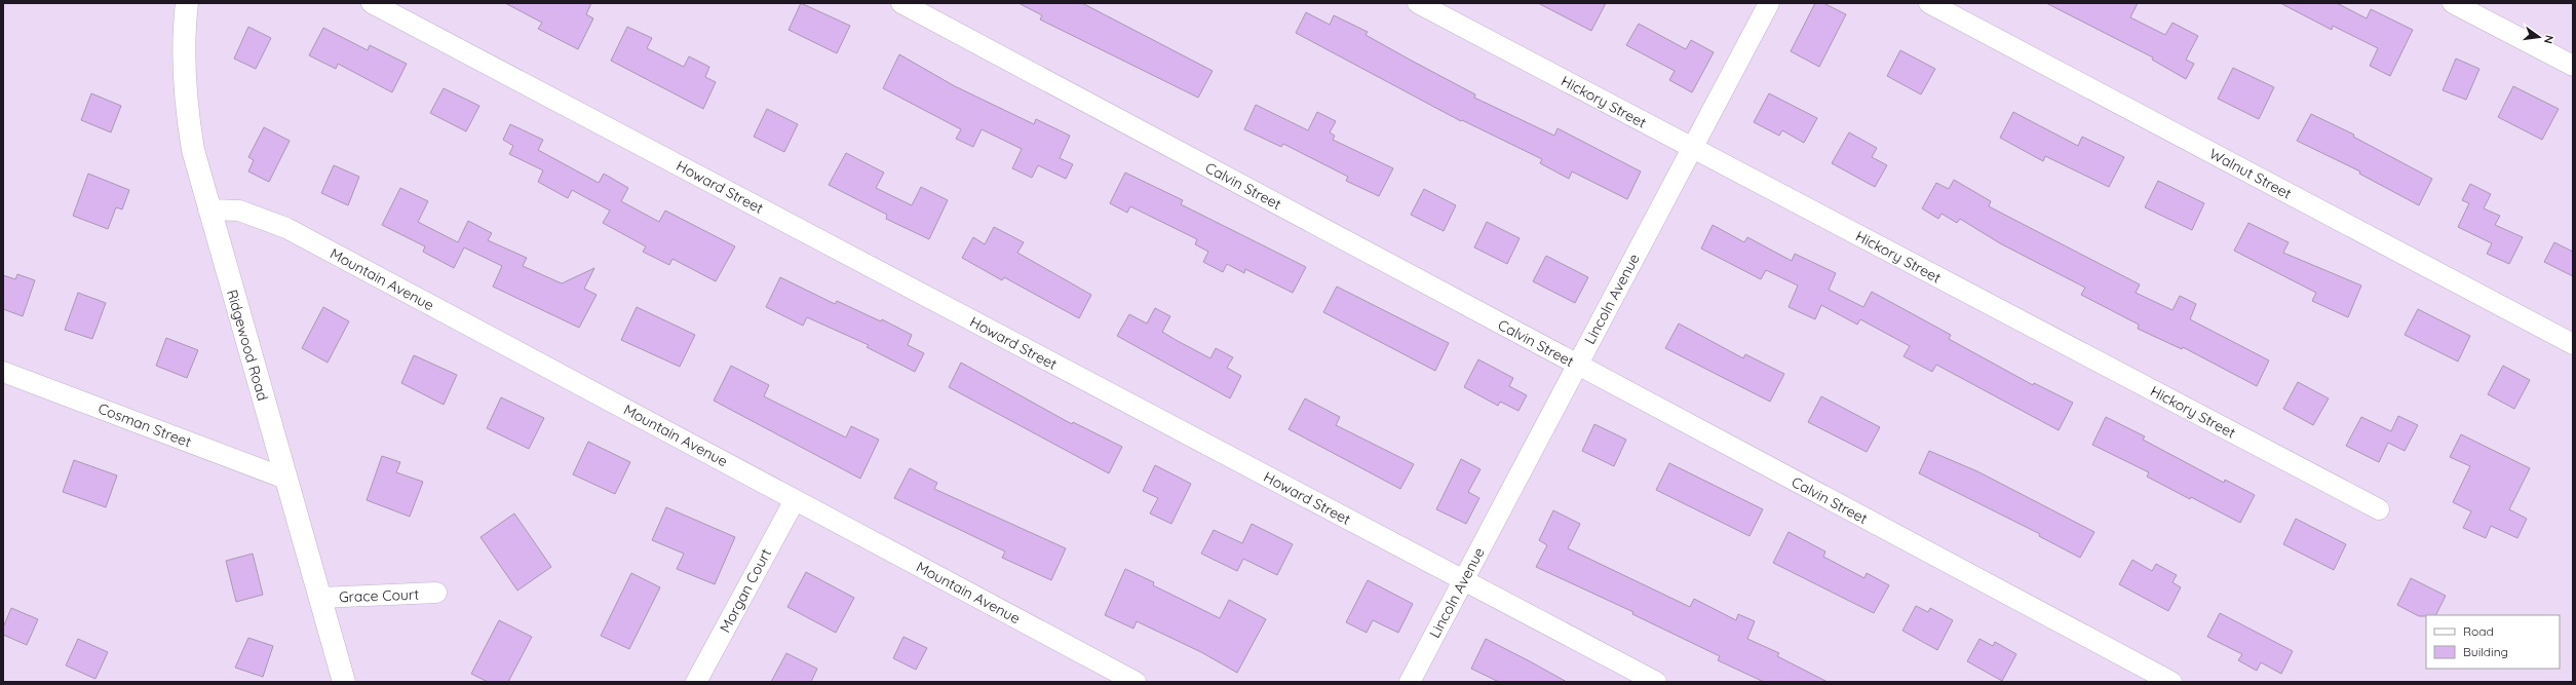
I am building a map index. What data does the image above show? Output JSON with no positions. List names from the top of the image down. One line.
{"streets":{"main road":["Ridgewood Road"],"street":["Hickory Street","Walnut Street","Calvin Street","Howard Street","Mountain Avenue","Lincoln Avenue","Cosman Street","Morgan Court","Grace Court"]},"crossings":[["Hickory Street","Lincoln Avenue"],["Calvin Street","Lincoln Avenue"],["Howard Street","Lincoln Avenue"],["Mountain Avenue","Ridgewood Road"],["Mountain Avenue","Morgan Court"],["Ridgewood Road","Cosman Street"],["Ridgewood Road","Grace Court"]],"legend":["Road","Building"],"north":"right"}
